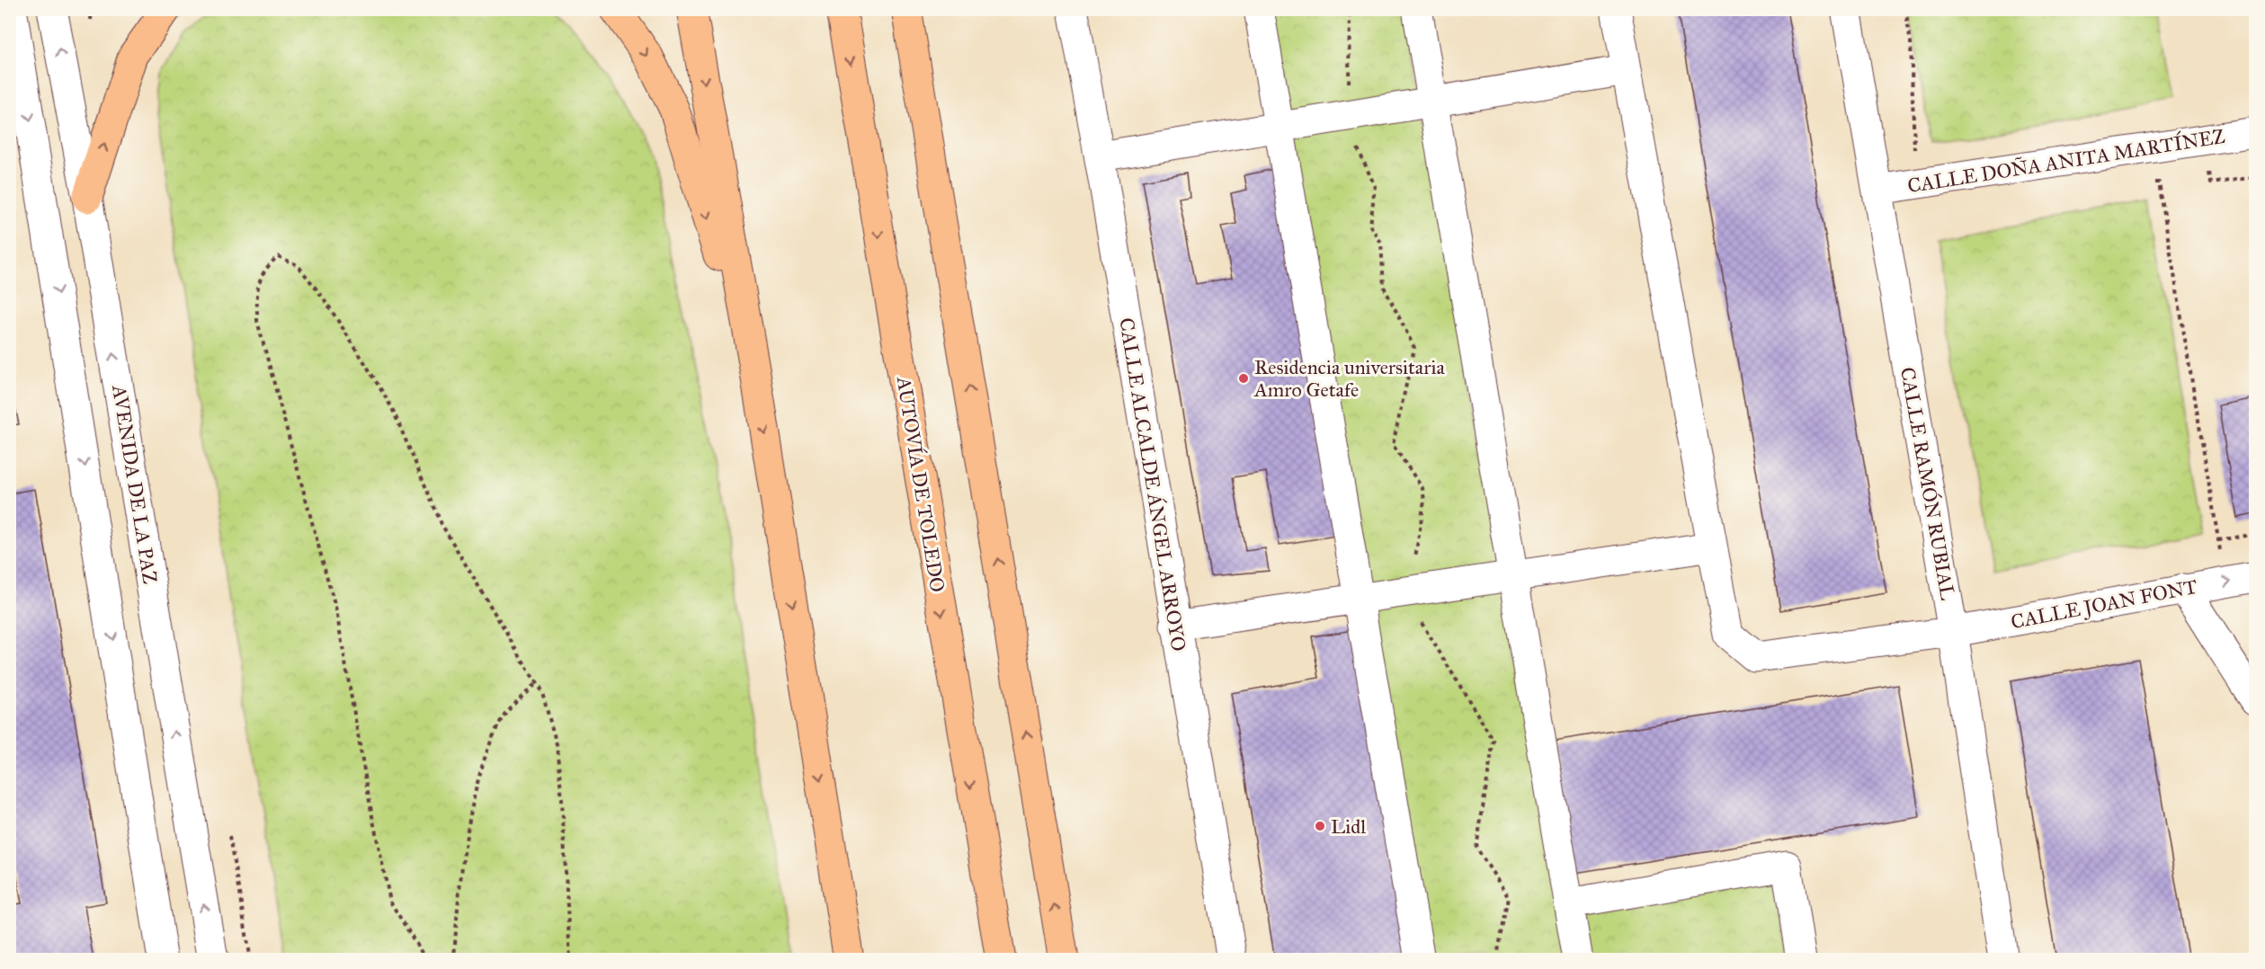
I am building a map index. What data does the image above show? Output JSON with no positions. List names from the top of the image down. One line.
{"streets":{"highway":["AUTOVÍA DE TOLEDO"],"street":["CALLE DOÑA ANITA MARTÍNEZ","CALLE RAMÓN RUBIAL","AVENIDA DE LA PAZ","CALLE ALCALDE ÁNGEL ARROYO","CALLE JOAN FONT"]},"crossings":[["CALLE DOÑA ANITA MARTÍNEZ","CALLE RAMÓN RUBIAL"],["CALLE RAMÓN RUBIAL","CALLE JOAN FONT"]],"places":["Residencia universitaria Amro Getafe","Lidl"]}
